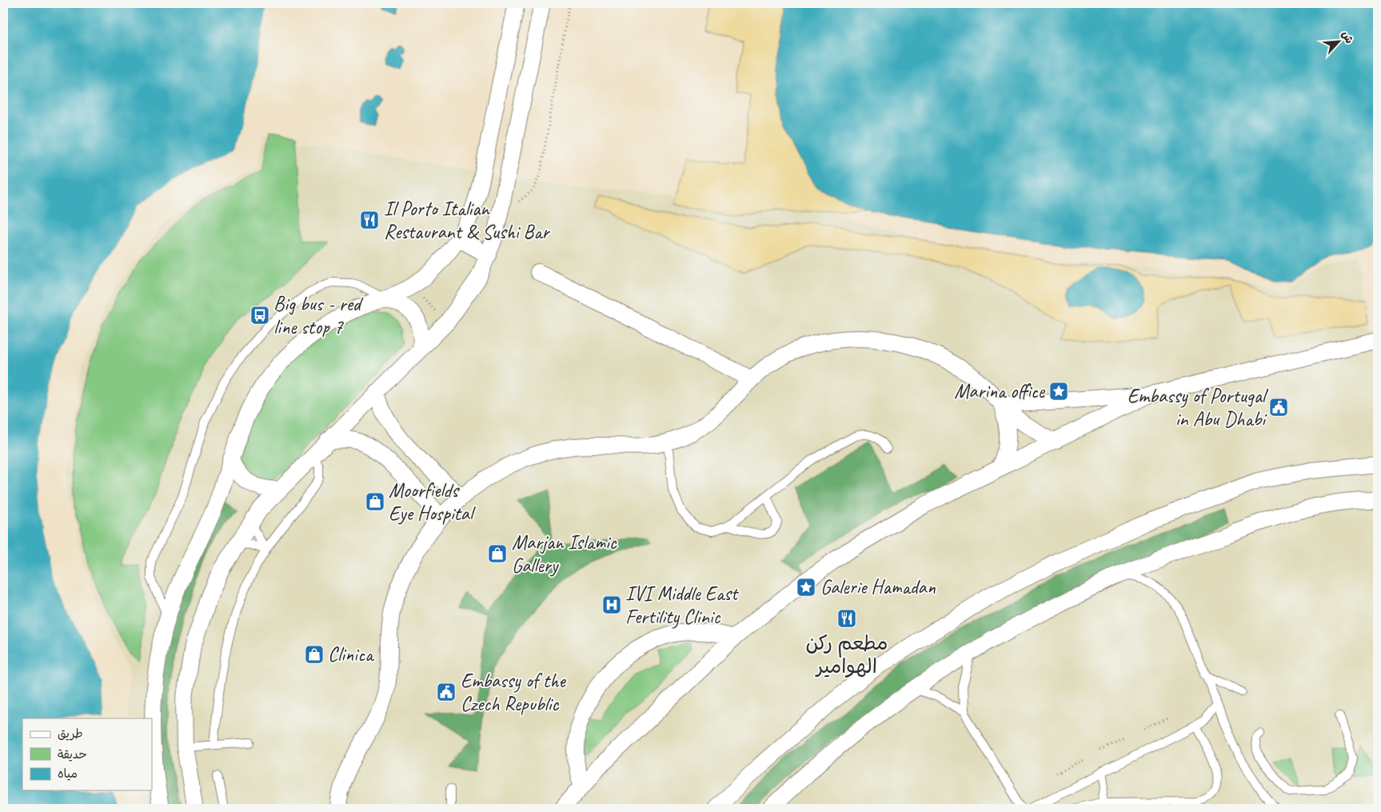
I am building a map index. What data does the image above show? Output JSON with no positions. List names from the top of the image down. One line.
{"places":{"restaurant":["Il Porto Italian Restaurant & Sushi Bar","مطعم ركن الهوامير"],"bus stop":["Big bus - red line stop 7"],"place":["Marina office","Galerie Hamadan"],"public building":["Embassy of Portugal in Abu Dhabi","Embassy of the Czech Republic"],"shop":["Moorfields Eye Hospital","Marjan Islamic Gallery","Clinica"],"hospital":["IVI Middle East Fertility Clinic"]},"legend":["طريق","حديقة","مياه"],"north":"top right"}
